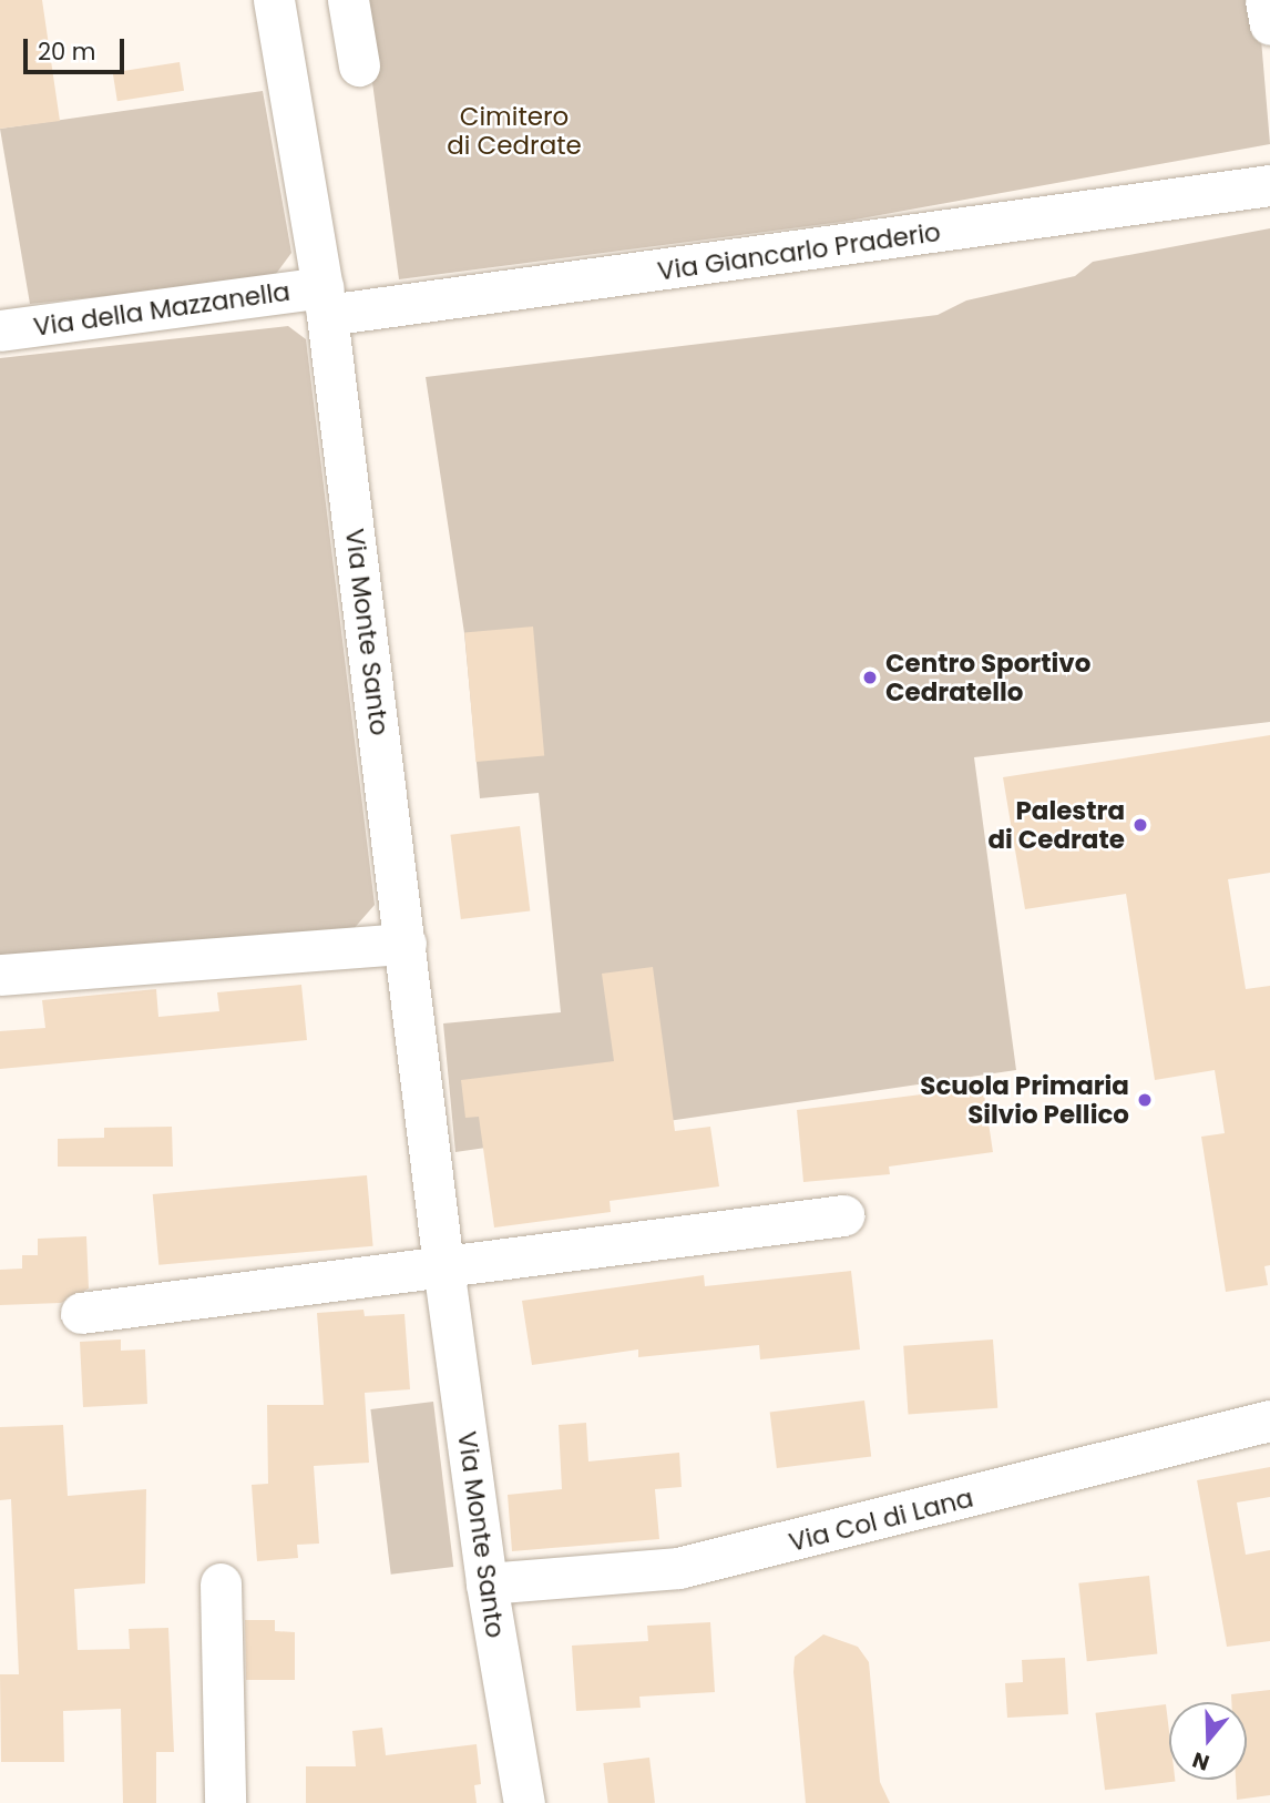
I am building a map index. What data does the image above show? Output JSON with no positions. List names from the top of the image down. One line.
{"streets":{"street":["Via Giancarlo Praderio","Via della Mazzanella","Via Monte Santo","Via Col di Lana"]},"crossings":[["Via Giancarlo Praderio","Via della Mazzanella"],["Via Giancarlo Praderio","Via Monte Santo"],["Via della Mazzanella","Via Monte Santo"],["Via Monte Santo","Via Col di Lana"]],"parks":["Cimitero di Cedrate"],"places":["Centro Sportivo Cedratello","Palestra di Cedrate","Scuola Primaria Silvio Pellico"],"scale_bar":"20 m","north":"bottom"}
